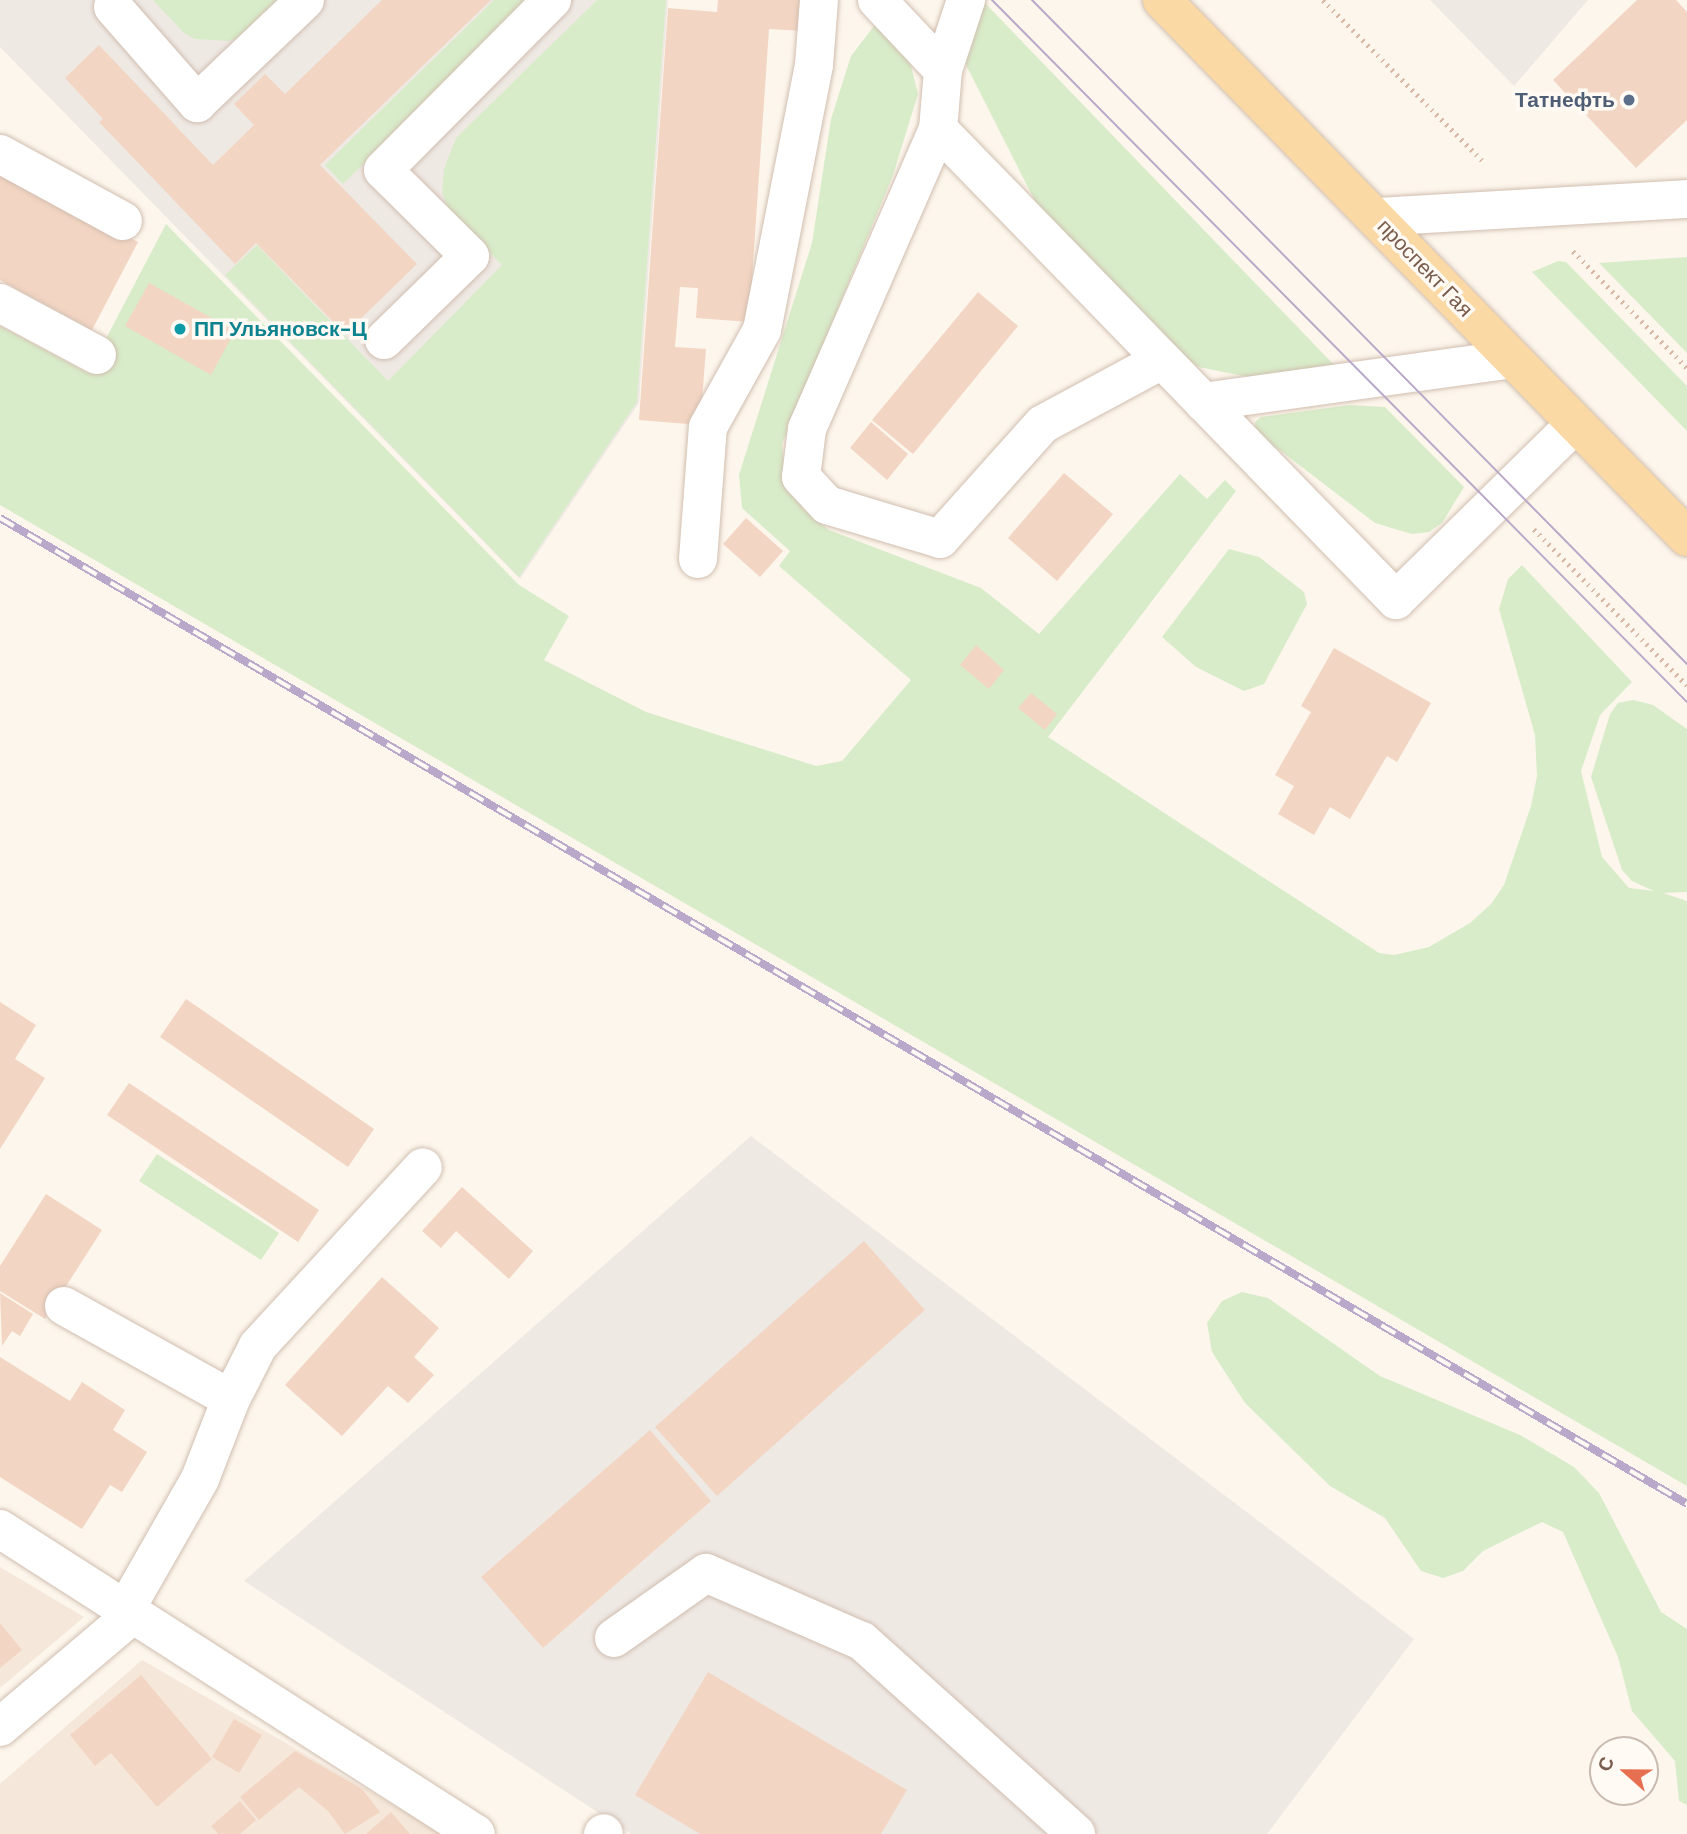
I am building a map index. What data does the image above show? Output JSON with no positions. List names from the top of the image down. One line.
{"streets":{"main road":["проспект Гая"]},"places":["Татнефть","ПП Ульяновск-Ц"],"north":"left"}
